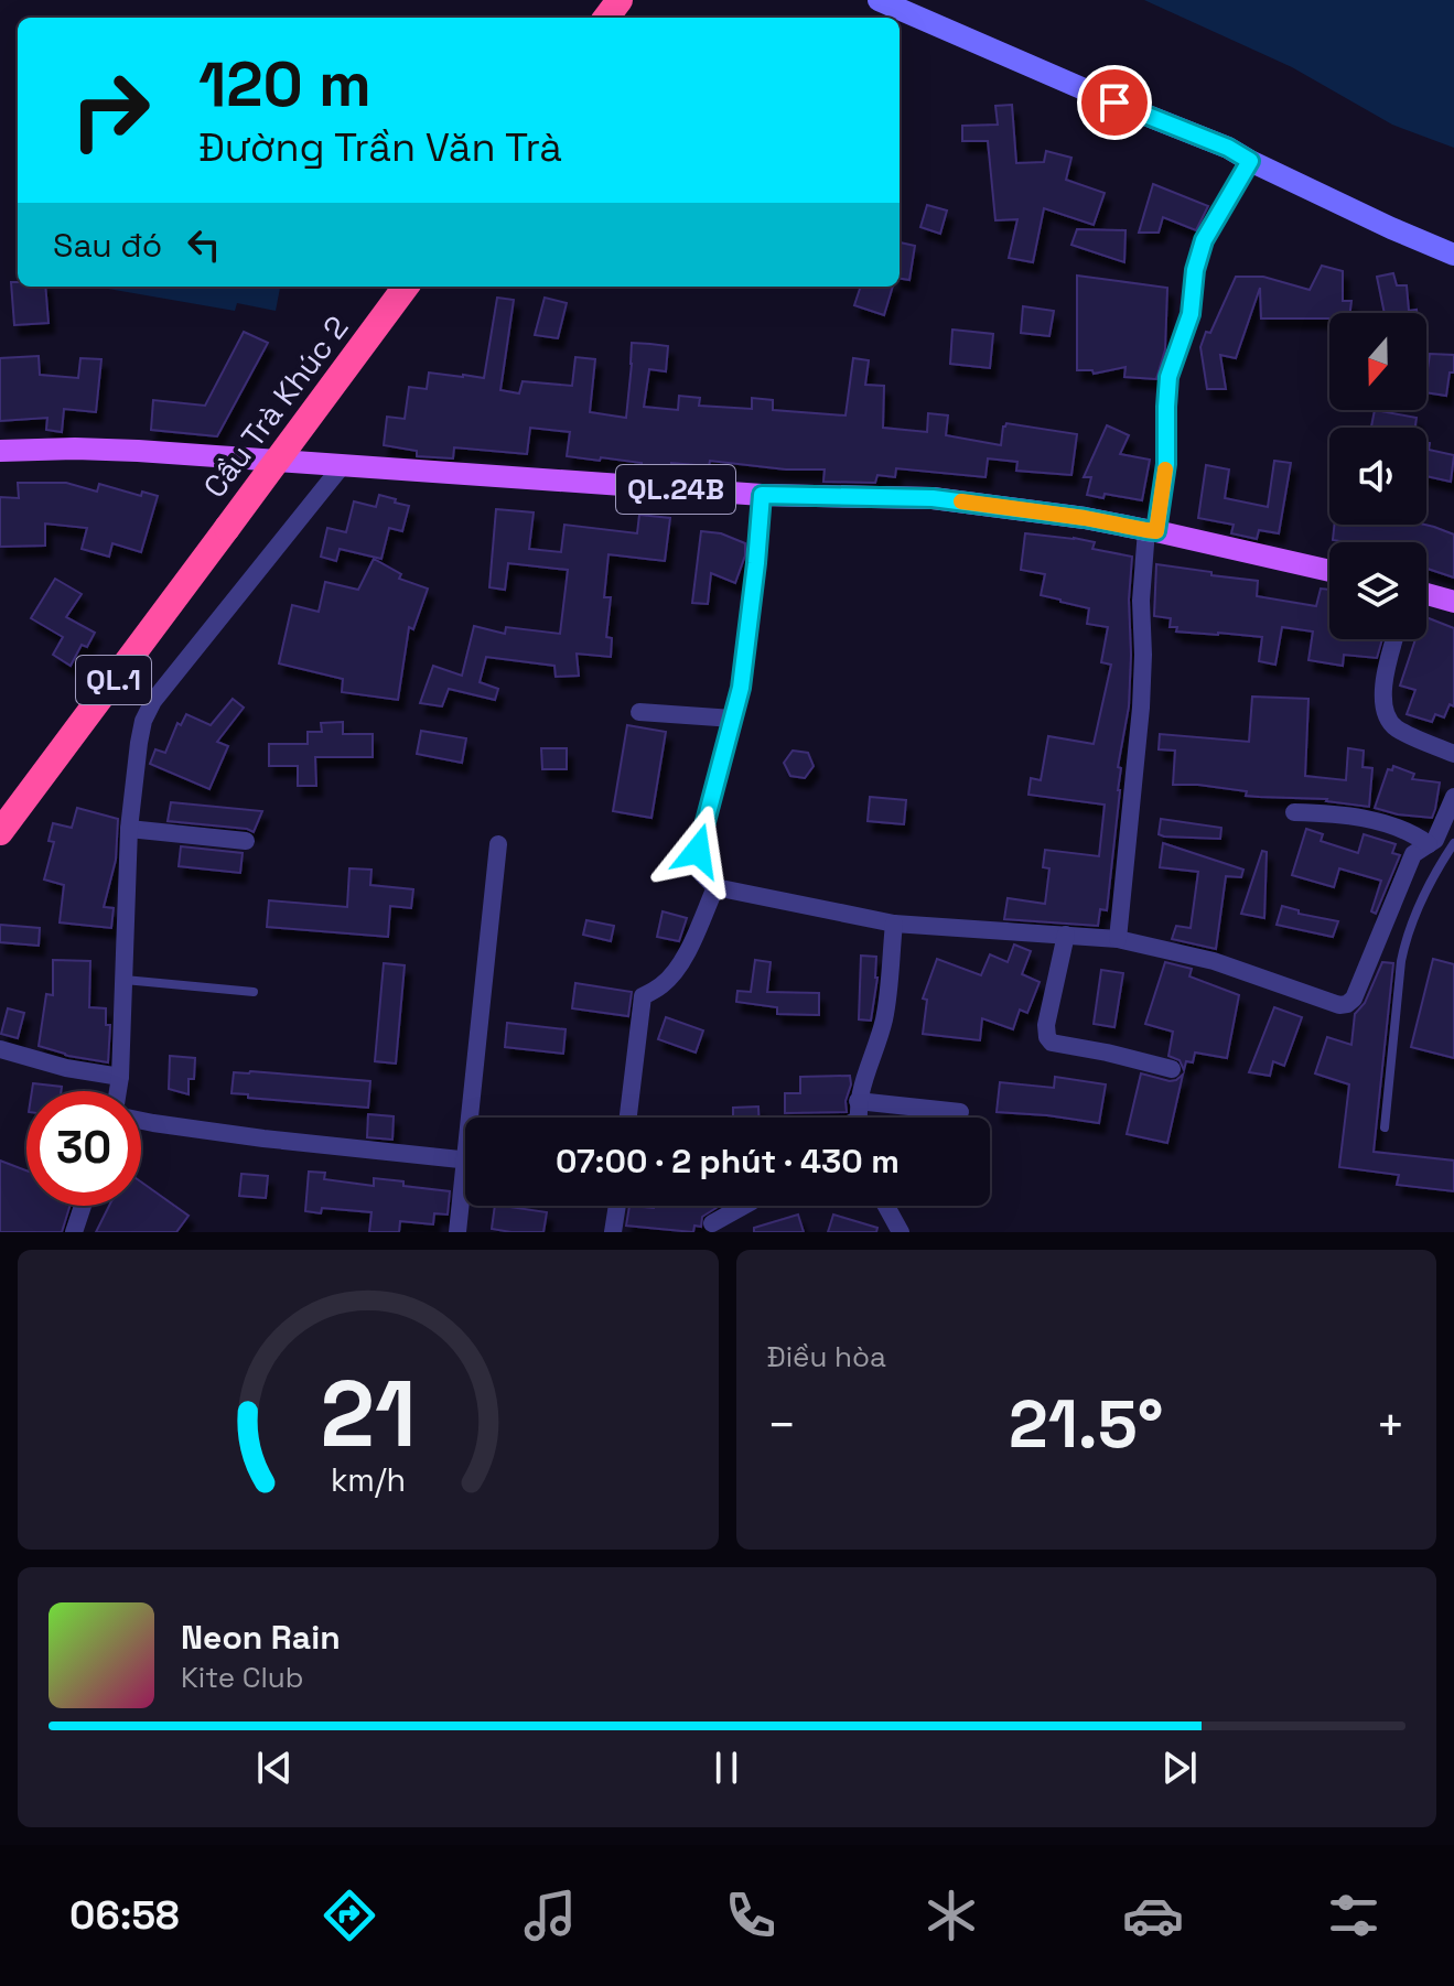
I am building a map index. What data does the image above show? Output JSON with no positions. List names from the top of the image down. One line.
{"streets":{"highway":["Cầu Trà Khúc 2","QL.1"],"main road":["QL.24B"]},"north":"bottom","page":{"turn":["120 m","Đường Trần Văn Trà"],"then":"Sau đó","limit":"30","trip":"07:00 · 2 phút · 430 m","tile":"Điều hòa","heat":["−","21.5°","+"],"song":["Neon Rain","Kite Club"],"tabs":"06:58","gauge":["21","km/h"]}}
